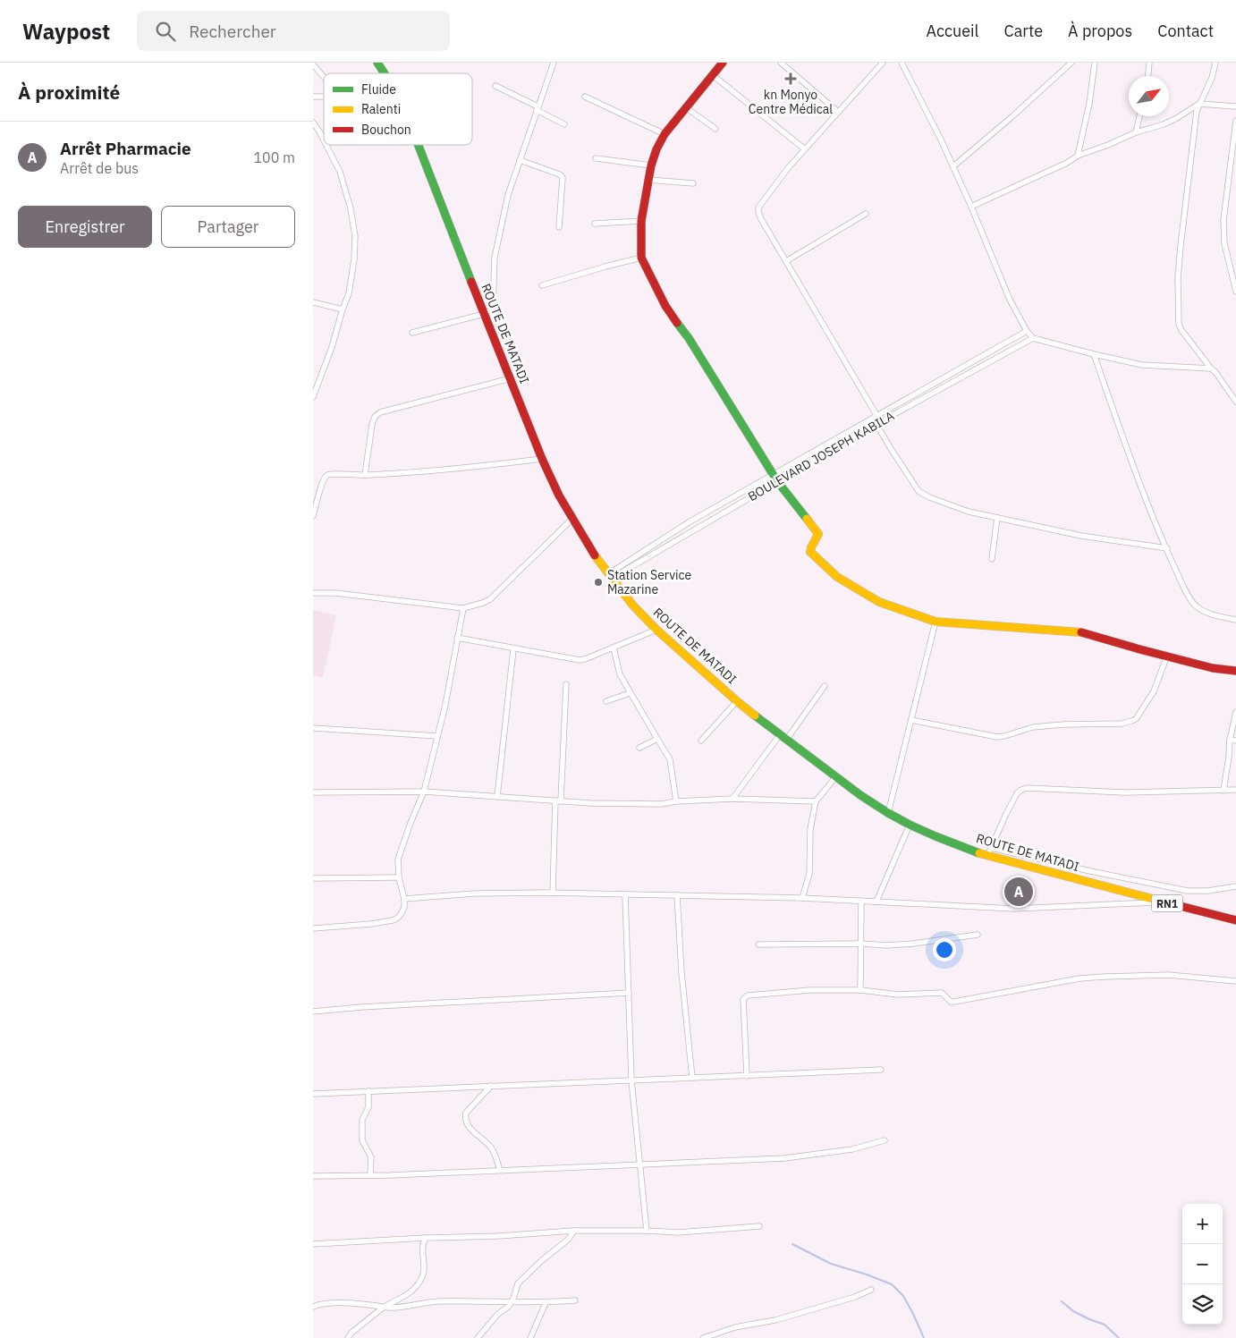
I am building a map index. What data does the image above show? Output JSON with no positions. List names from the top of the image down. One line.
{"streets":{"main road":["ROUTE DE MATADI","RN1"],"street":["BOULEVARD JOSEPH KABILA"]},"crossings":[["ROUTE DE MATADI","BOULEVARD JOSEPH KABILA"]],"places":{"health":["kn Monyo Centre Médical"],"other":["Station Service Mazarine"]},"legend":["Fluide","Ralenti","Bouchon"],"north":"top right","page":{"header":"Waypost","search":"Rechercher","nav":["Accueil","Carte","À propos","Contact"],"heading":"À proximité","list":[{"mark":"A","name":"Arrêt Pharmacie","note":"Arrêt de bus","value":"100 m"}],"buttons":["Enregistrer","Partager"],"pins":"A","map_buttons":["+","−"]}}
